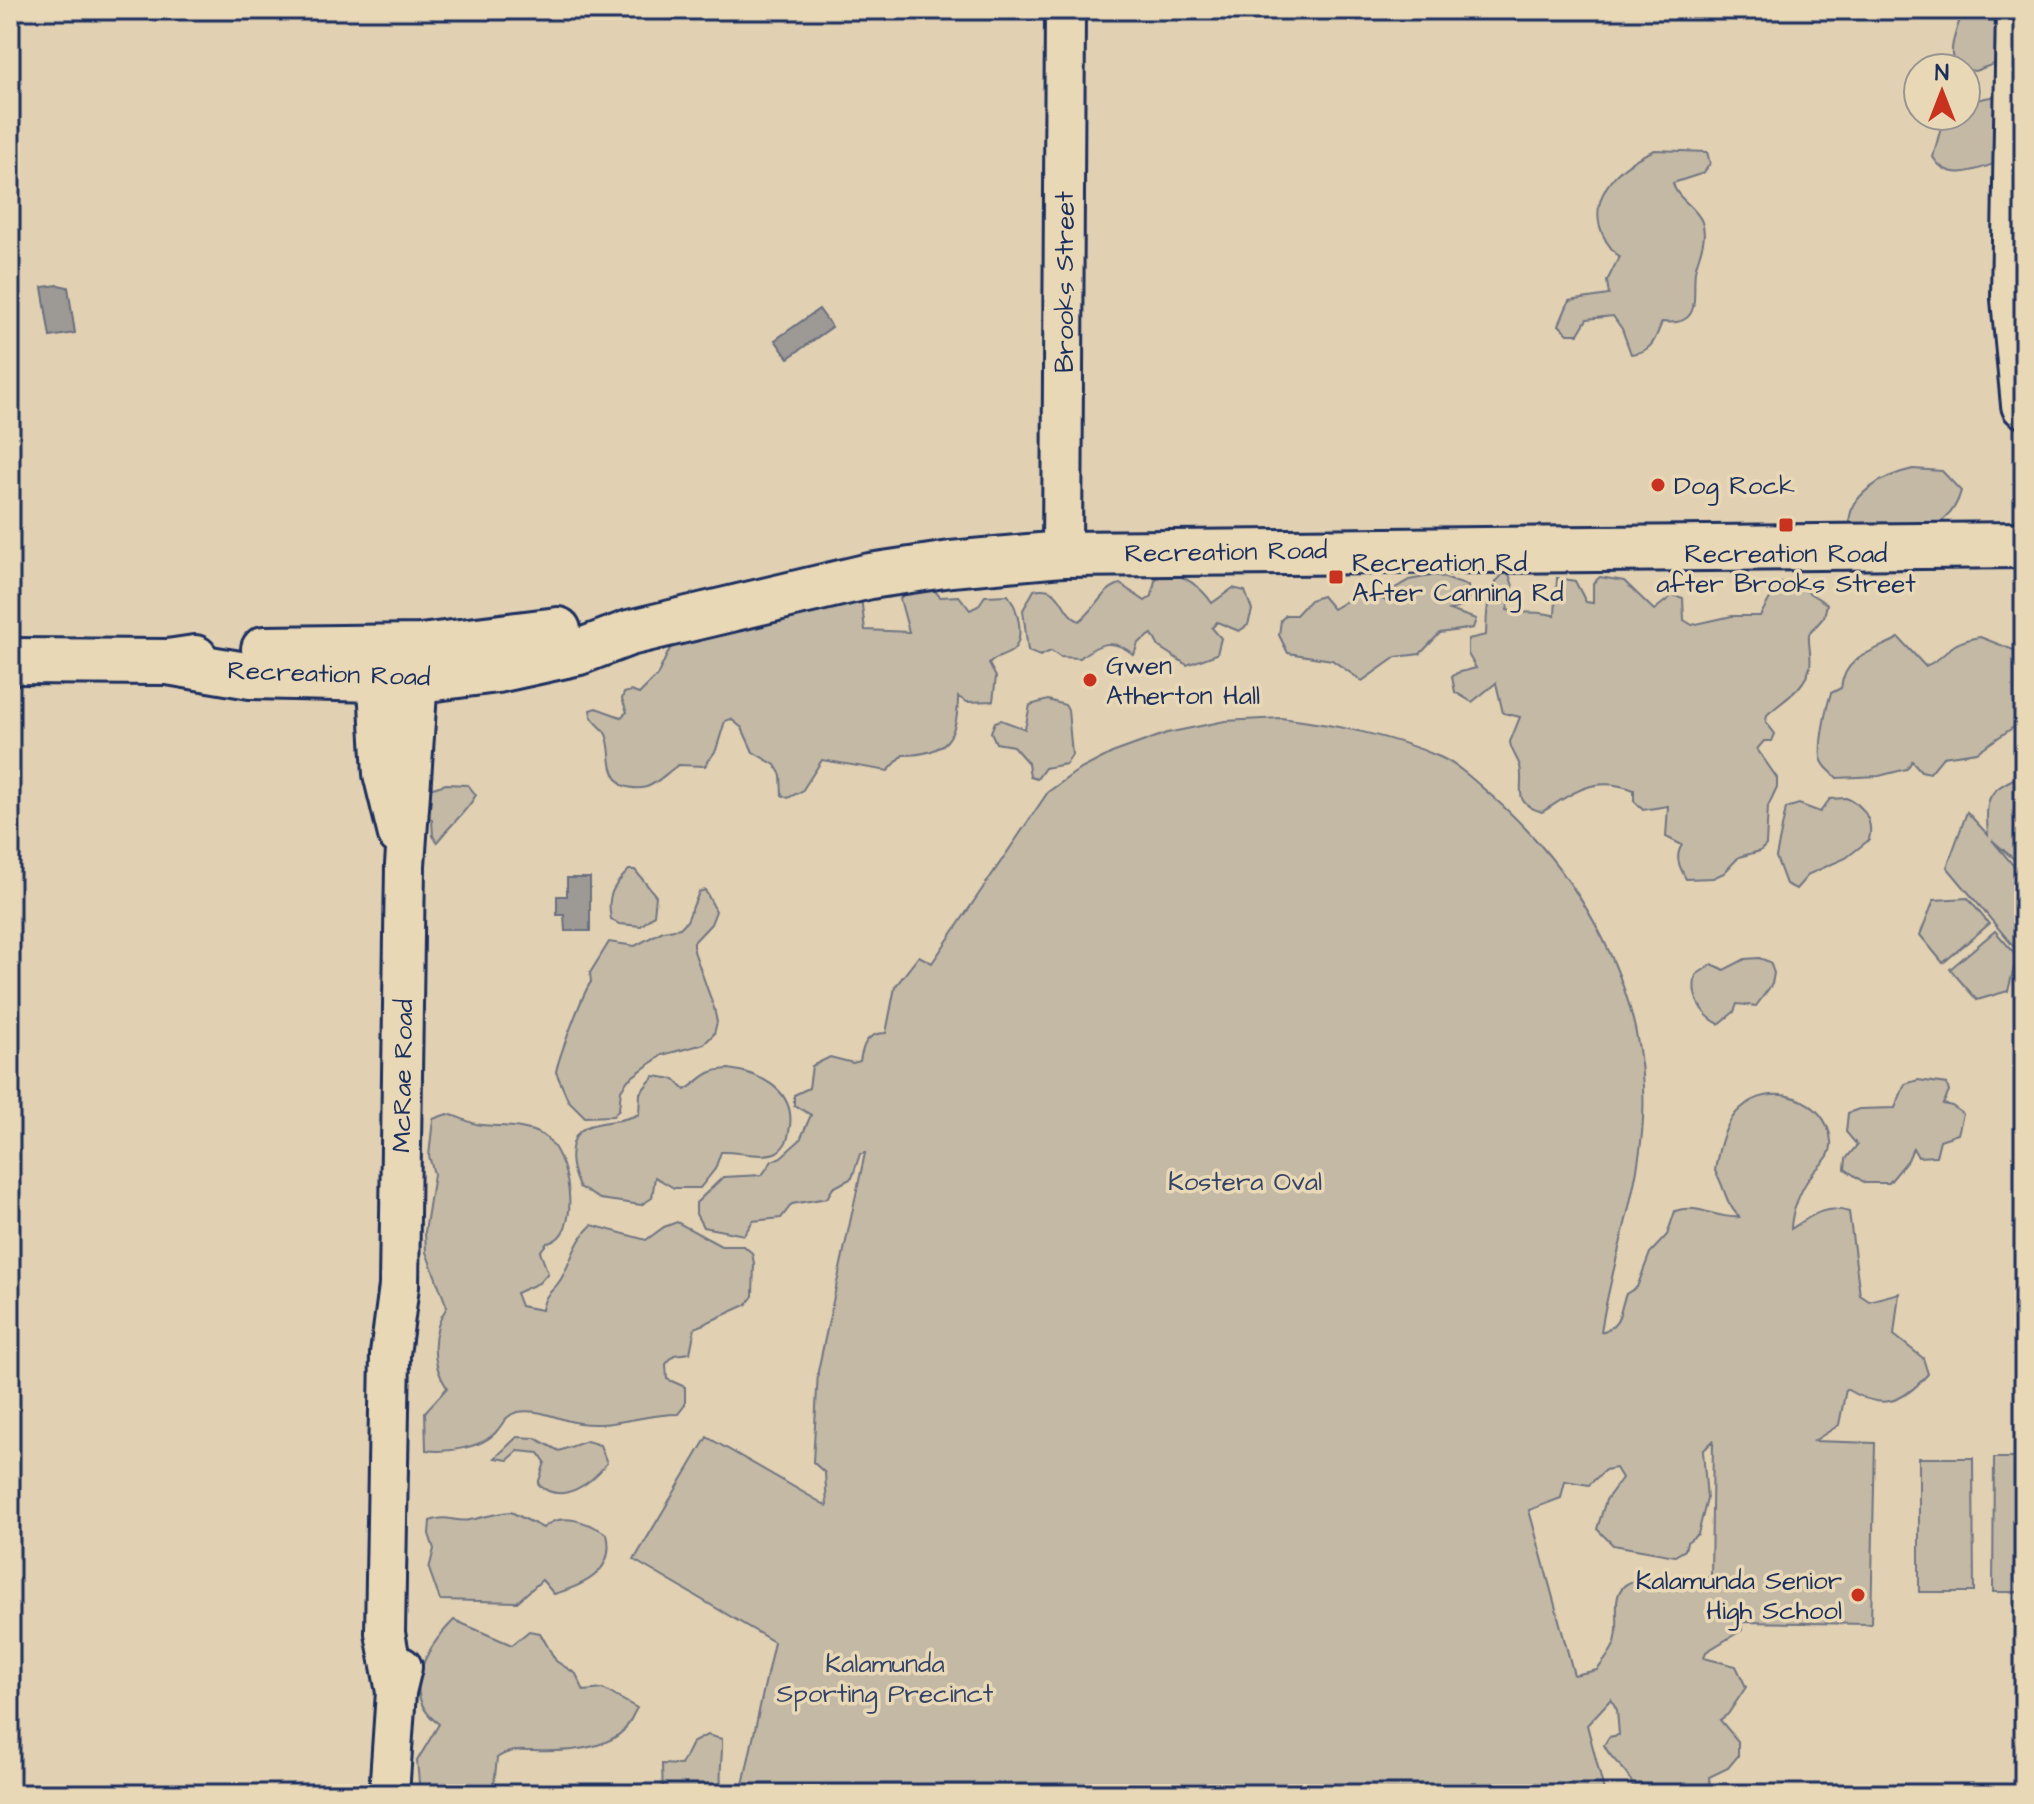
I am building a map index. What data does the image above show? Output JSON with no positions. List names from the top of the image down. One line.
{"streets":{"street":["Brooks Street","Recreation Road","McRae Road"]},"crossings":[["Brooks Street","Recreation Road"],["Recreation Road","McRae Road"]],"parks":["Kostera Oval","Kalamunda Sporting Precinct"],"places":{"other":["Dog Rock","Gwen Atherton Hall","Kalamunda Senior High School"],"transit":["Recreation Road after Brooks Street","Recreation Rd After Canning Rd"]},"north":"top"}
